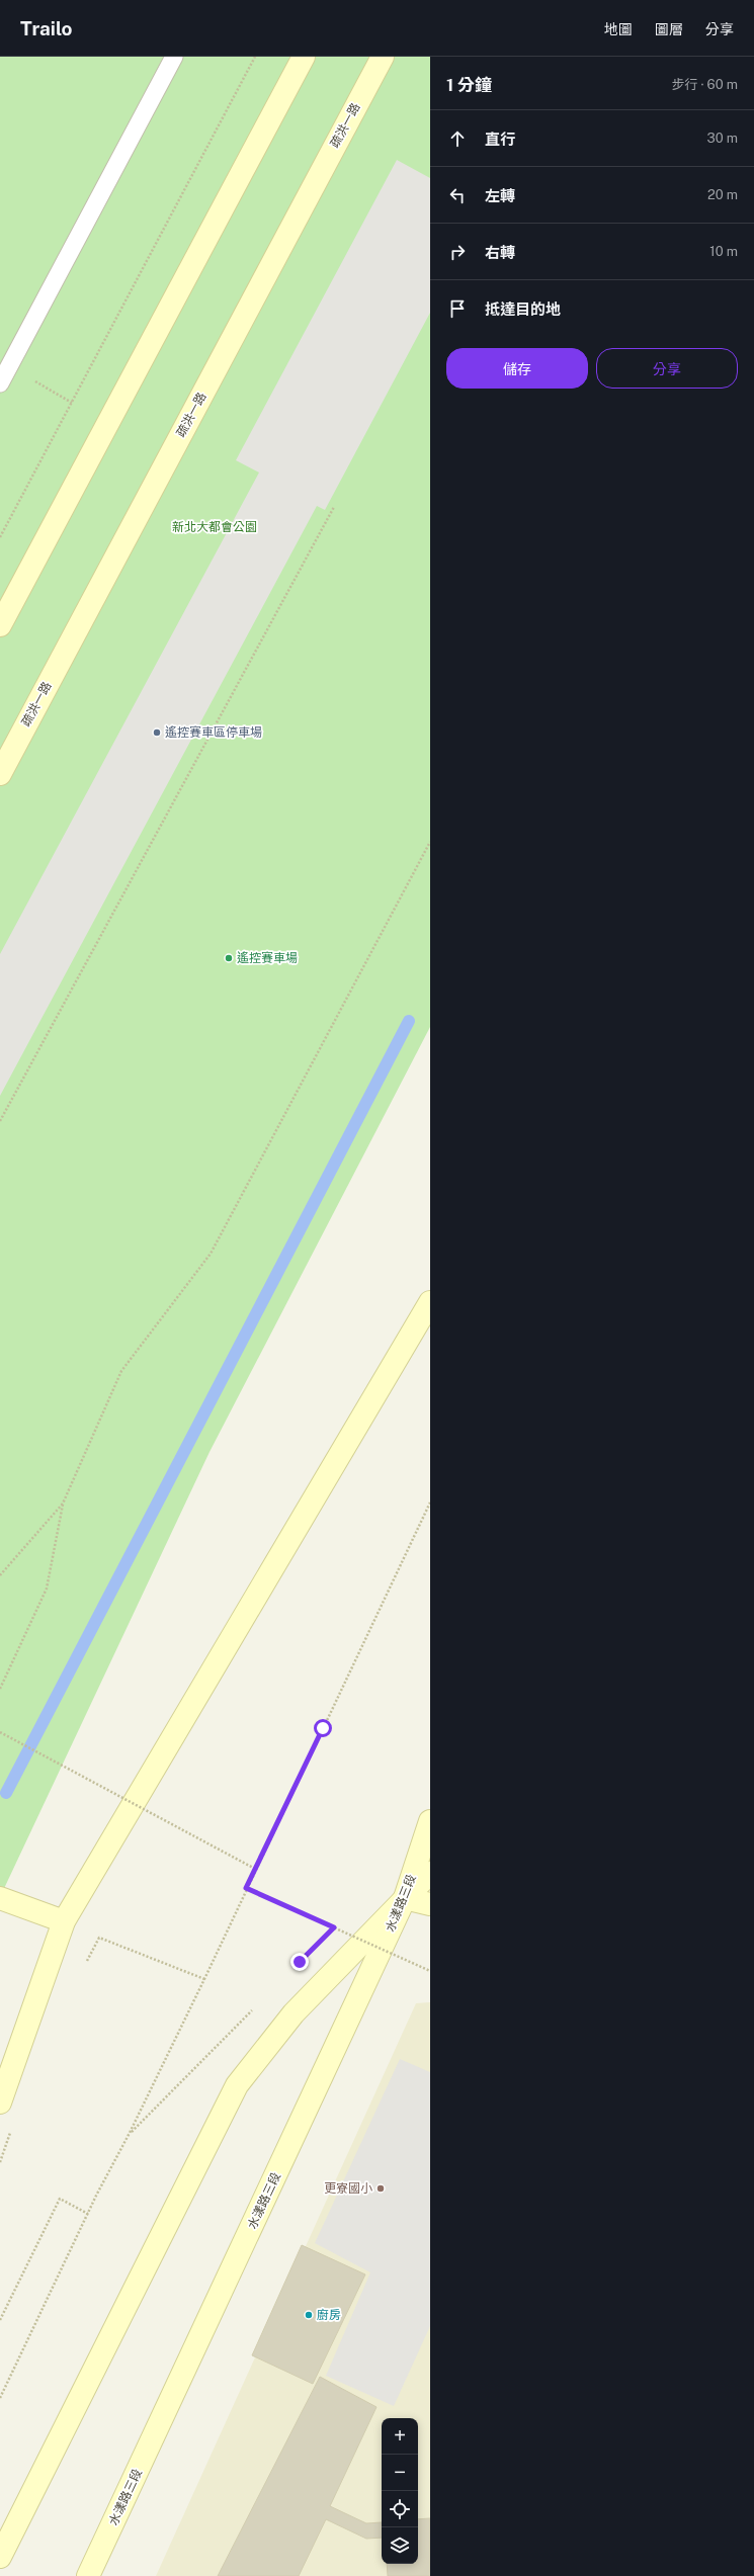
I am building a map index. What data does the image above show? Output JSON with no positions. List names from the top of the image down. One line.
{"streets":{"street":["疏洪一路","水漾路三段"]},"parks":["新北大都會公園"],"places":["遙控賽車區停車場","遙控賽車場","更寮國小","廚房"],"page":{"header":"Trailo","nav":["地圖","圖層","分享"],"heading":["1 分鐘","步行 · 60 m"],"list":[["直行","30 m"],["左轉","20 m"],["右轉","10 m"],"抵達目的地"],"buttons":["儲存","分享"],"map_buttons":["+","−"]}}
